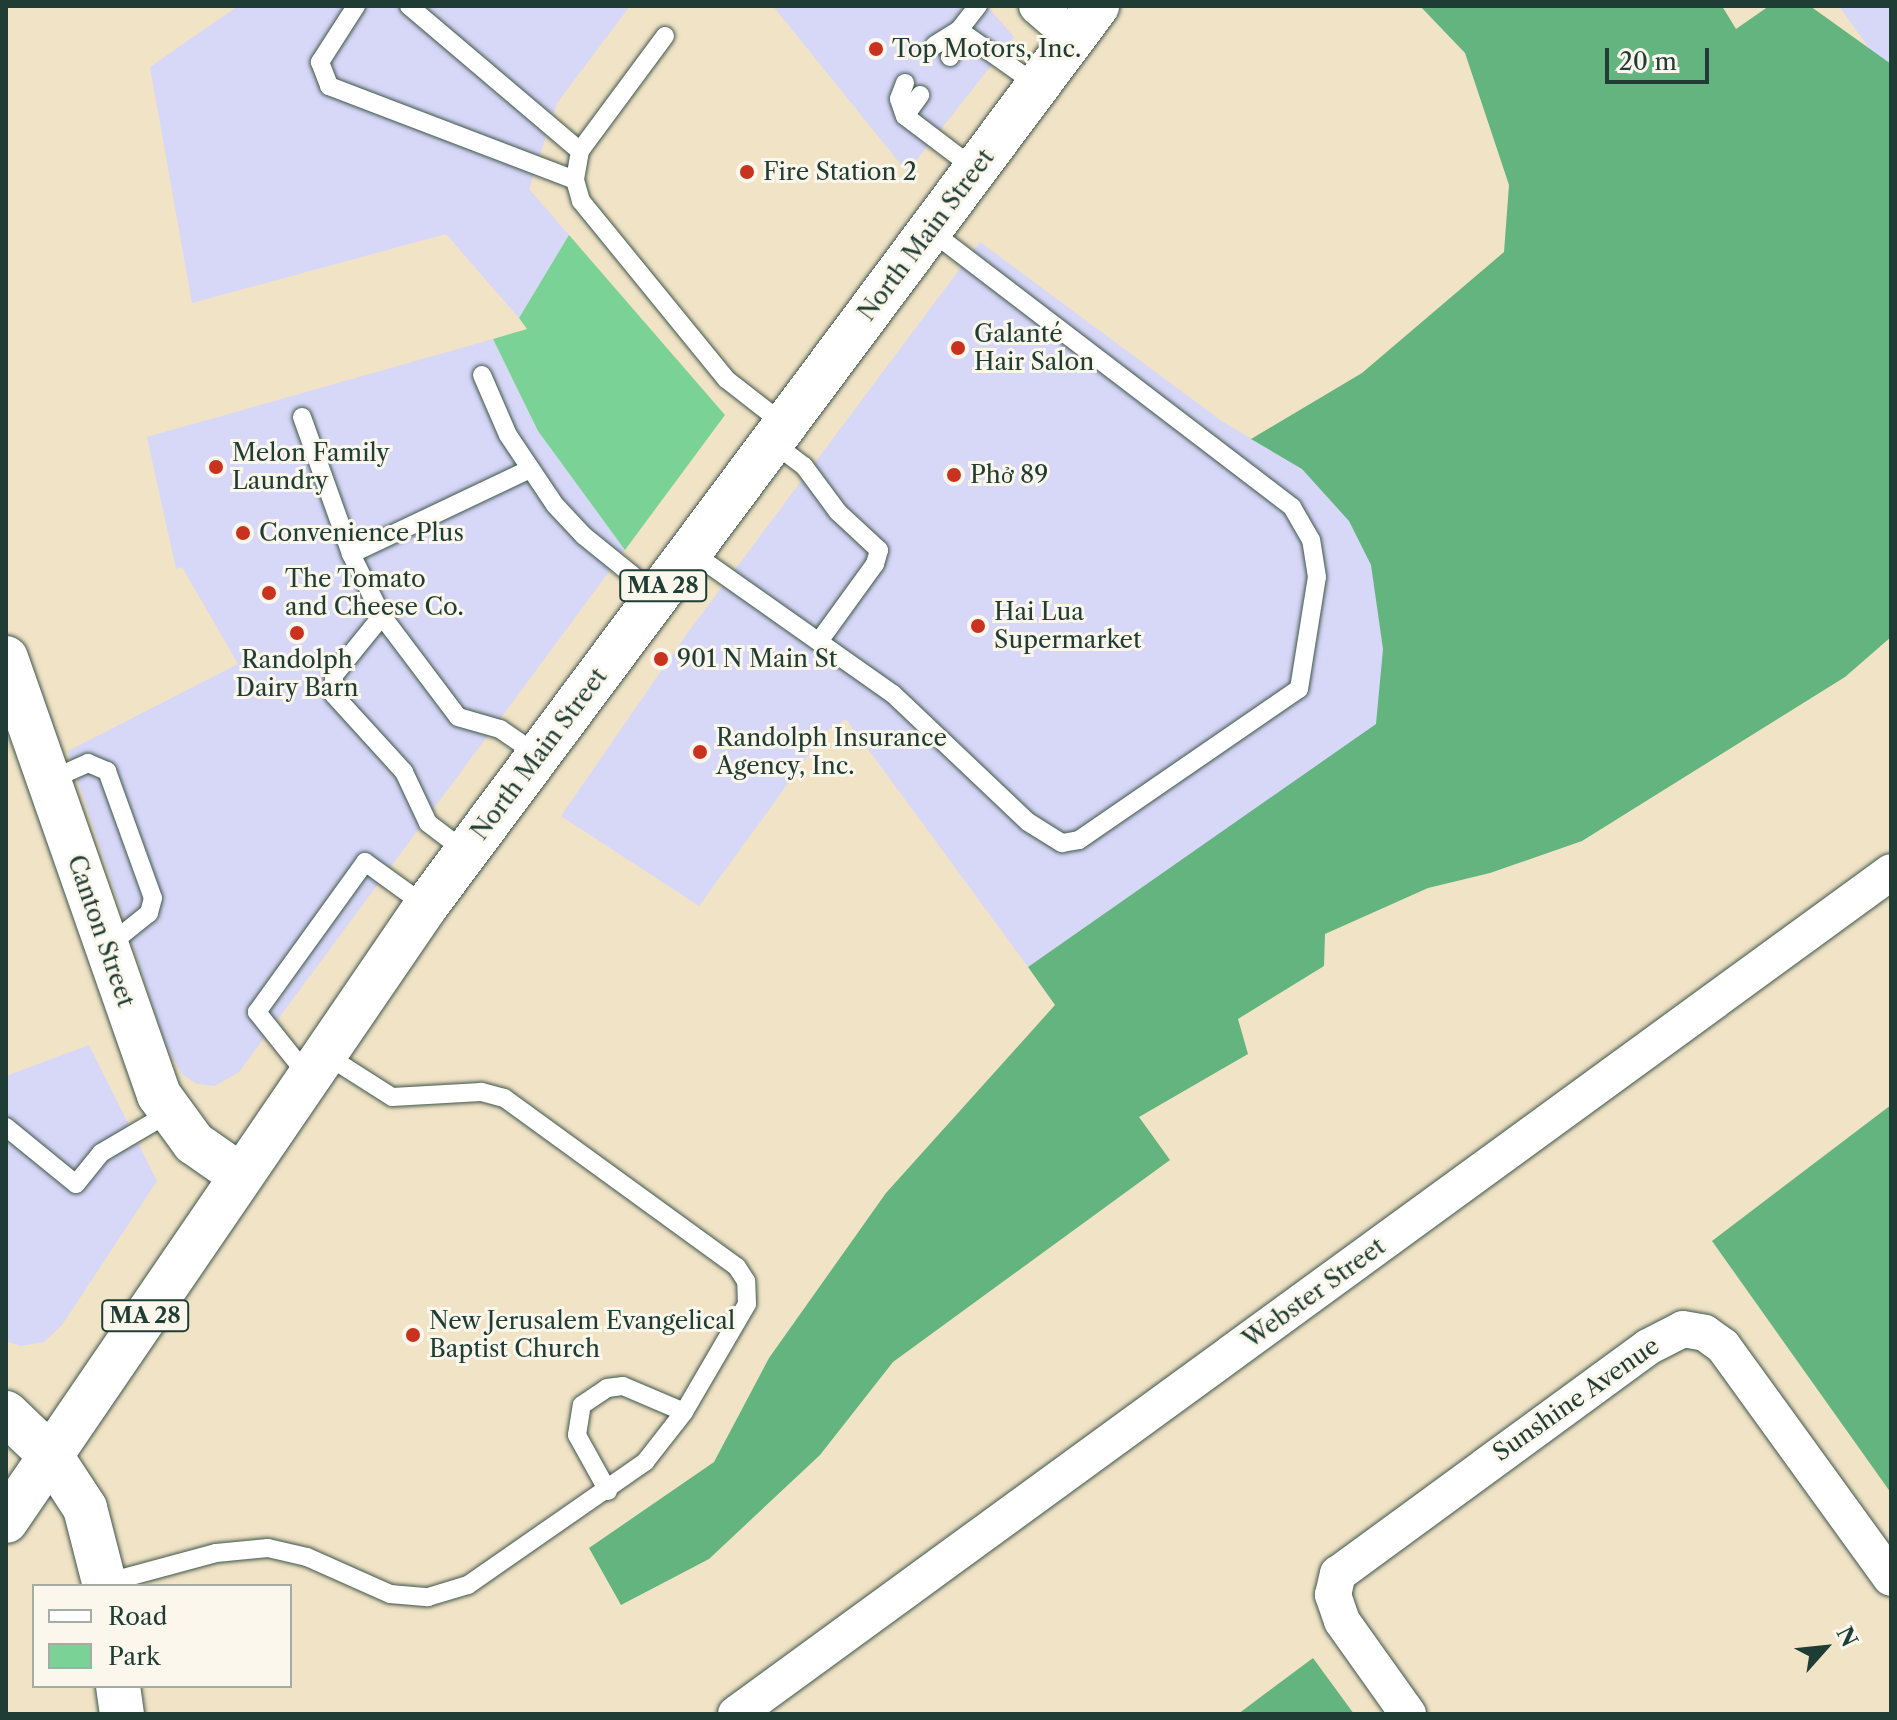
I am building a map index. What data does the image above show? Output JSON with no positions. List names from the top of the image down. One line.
{"streets":{"main road":["North Main Street","MA 28","Canton Street"],"street":["Webster Street","Sunshine Avenue"]},"crossings":[["North Main Street","Canton Street"]],"places":["Top Motors, Inc.","Fire Station 2","Galanté Hair Salon","Melon Family Laundry","Phở 89","Convenience Plus","The Tomato and Cheese Co.","Hai Lua Supermarket","Randolph Dairy Barn","901 N Main St","Randolph Insurance Agency, Inc.","New Jerusalem Evangelical Baptist Church"],"legend":["Road","Park"],"scale_bar":"20 m","north":"top right"}
